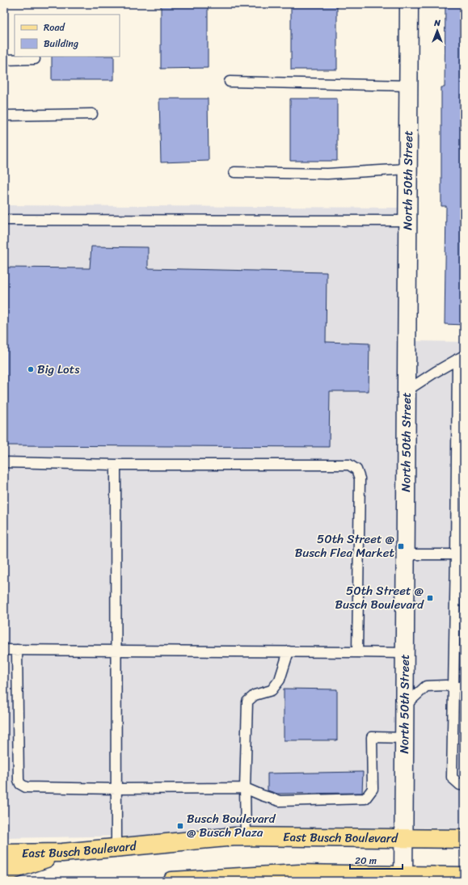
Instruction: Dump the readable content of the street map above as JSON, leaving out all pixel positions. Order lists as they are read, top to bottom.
{
  "streets": {
    "main road": ["East Busch Boulevard"],
    "street": ["North 50th Street"]
  },
  "crossings": [
    ["North 50th Street", "East Busch Boulevard"]
  ],
  "places": {
    "other": ["Big Lots"],
    "transit": ["50th Street @ Busch Flea Market", "50th Street @ Busch Boulevard", "Busch Boulevard @ Busch Plaza"]
  },
  "legend": ["Road", "Building"],
  "scale_bar": "20 m",
  "north": "top"
}
